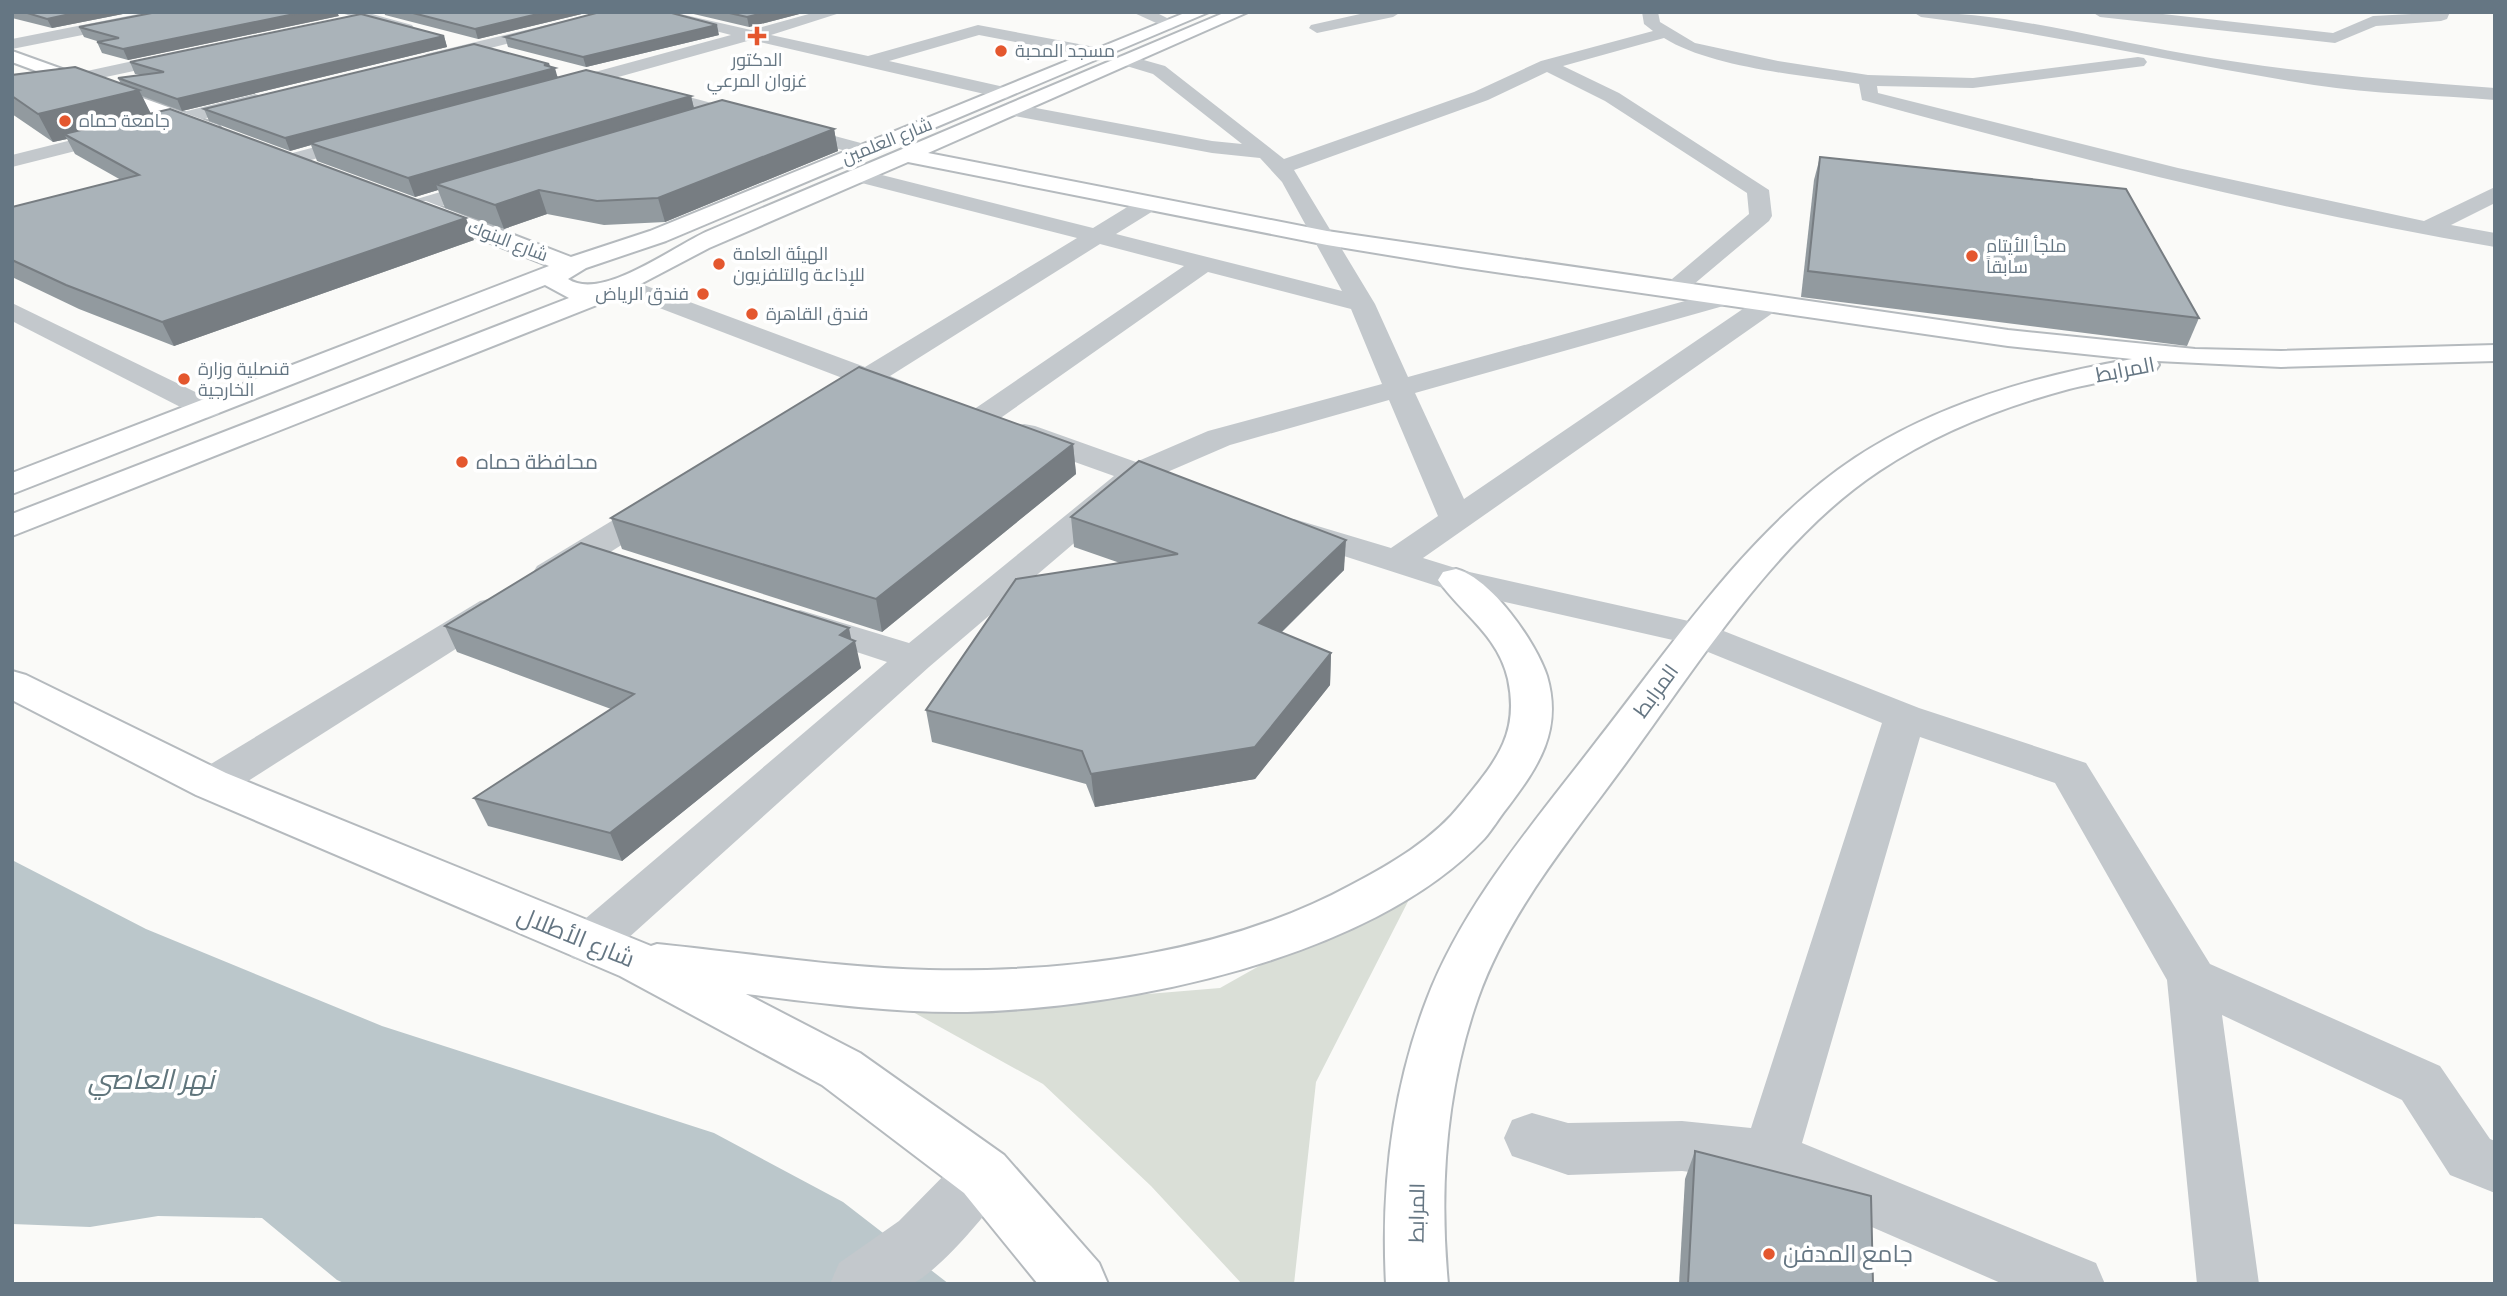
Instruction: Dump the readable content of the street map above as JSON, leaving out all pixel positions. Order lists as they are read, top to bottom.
{
  "streets": {
    "main road": [
      "شارع العلمين",
      "شارع البنوك",
      "المرابط",
      "شارع الأطلال"
    ]
  },
  "crossings": [
    ["شارع العلمين", "شارع البنوك"]
  ],
  "water": ["نهر العاصي"],
  "places": {
    "health": ["الدكتور غزوان المرعي"],
    "other": [
      "مسجد المحبة",
      "جامعة حماه",
      "ملجأ الأيتام سابقاً",
      "الهيئة العامة للإذاعة والتلفزيون",
      "فندق الرياض",
      "فندق القاهرة",
      "قنصلية وزارة الخارجية",
      "محافظة حماه",
      "جامع المدفن"
    ]
  }
}
